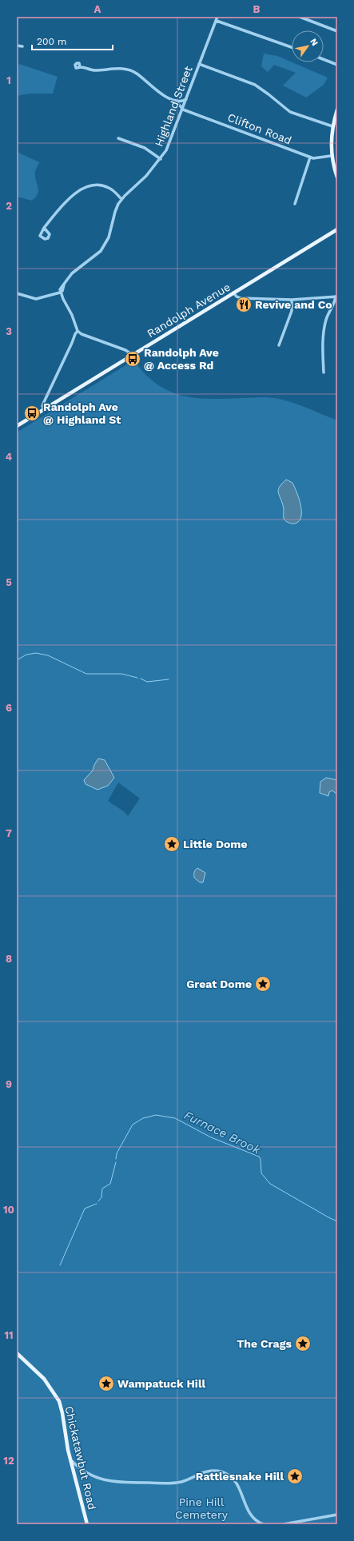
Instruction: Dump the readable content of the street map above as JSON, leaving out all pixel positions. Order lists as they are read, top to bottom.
{
  "streets": {
    "main road": ["Randolph Avenue", "Chickatawbut Road"],
    "street": ["Highland Street", "Clifton Road"]
  },
  "crossings": [
    ["Highland Street", "Clifton Road"]
  ],
  "water": ["Furnace Brook"],
  "parks": ["Pine Hill Cemetery"],
  "places": {
    "restaurant": ["Revive and Co"],
    "bus stop": ["Randolph Ave @ Access Rd", "Randolph Ave @ Highland St"],
    "place": [
      "Little Dome",
      "Great Dome",
      "The Crags",
      "Wampatuck Hill",
      "Rattlesnake Hill"
    ]
  },
  "scale_bar": "200 m",
  "north": "top right",
  "grid": {
    "columns": ["A", "B"],
    "rows": [
      "1",
      "2",
      "3",
      "4",
      "5",
      "6",
      "7",
      "8",
      "9",
      "10",
      "11",
      "12"
    ]
  }
}
